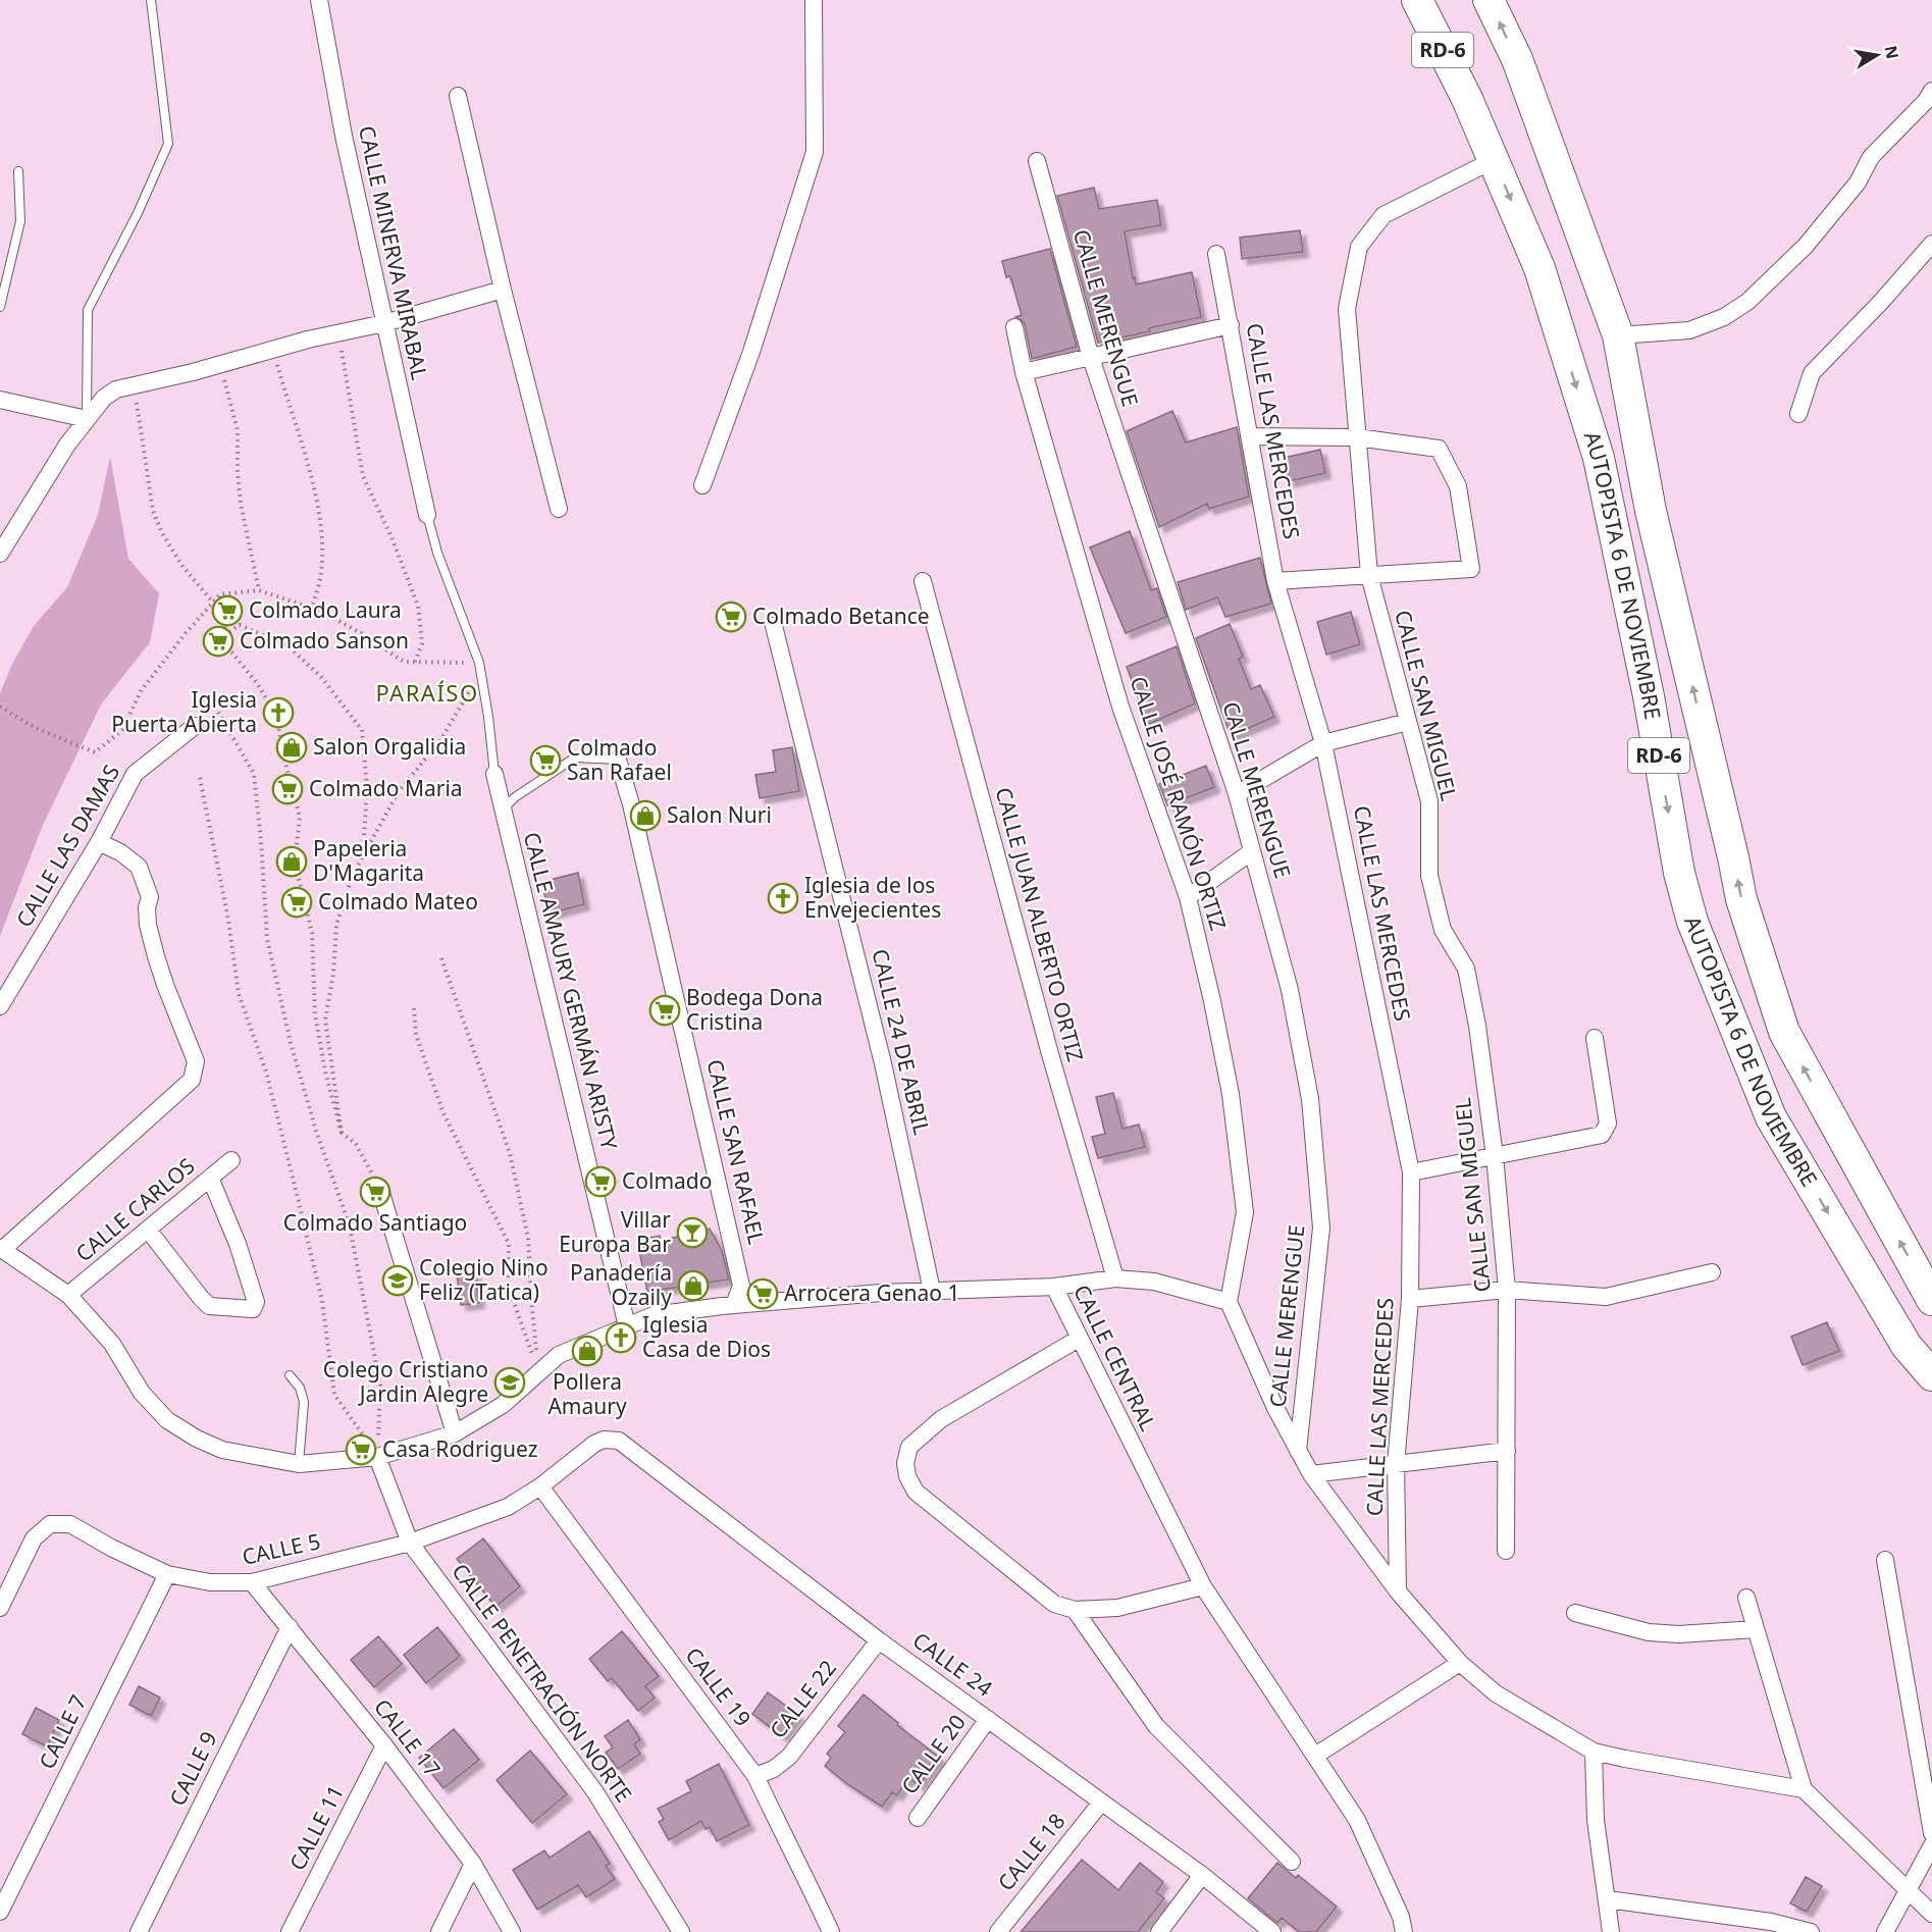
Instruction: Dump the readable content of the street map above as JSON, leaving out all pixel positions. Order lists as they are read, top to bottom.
{
  "streets": {
    "highway": ["RD-6", "AUTOPISTA 6 DE NOVIEMBRE"],
    "street": [
      "CALLE MINERVA MIRABAL",
      "CALLE MERENGUE",
      "CALLE LAS MERCEDES",
      "CALLE SAN MIGUEL",
      "CALLE JOSÉ RAMÓN ORTIZ",
      "CALLE LAS DAMAS",
      "CALLE JUAN ALBERTO ORTIZ",
      "CALLE AMAURY GERMÁN ARISTY",
      "CALLE 24 DE ABRIL",
      "CALLE SAN RAFAEL",
      "CALLE CARLOS",
      "CALLE CENTRAL",
      "CALLE 5",
      "CALLE 24",
      "CALLE PENETRACIÓN NORTE",
      "CALLE 19",
      "CALLE 22",
      "CALLE 7",
      "CALLE 17",
      "CALLE 20",
      "CALLE 9",
      "CALLE 11",
      "CALLE 18"
    ]
  },
  "crossings": [
    ["AUTOPISTA 6 DE NOVIEMBRE", "CALLE SAN MIGUEL"],
    ["CALLE AMAURY GERMÁN ARISTY", "CALLE CENTRAL"],
    ["CALLE 24 DE ABRIL", "CALLE CENTRAL"],
    ["CALLE SAN RAFAEL", "CALLE CENTRAL"],
    ["CALLE CARLOS", "CALLE CENTRAL"],
    ["CALLE CENTRAL", "CALLE PENETRACIÓN NORTE"],
    ["CALLE 5", "CALLE 24"],
    ["CALLE 5", "CALLE PENETRACIÓN NORTE"],
    ["CALLE 5", "CALLE 19"],
    ["CALLE 5", "CALLE 7"],
    ["CALLE 5", "CALLE 17"],
    ["CALLE 24", "CALLE 22"],
    ["CALLE 24", "CALLE 20"],
    ["CALLE 24", "CALLE 18"],
    ["CALLE 19", "CALLE 22"],
    ["CALLE 17", "CALLE 9"],
    ["CALLE 17", "CALLE 11"]
  ],
  "districts": ["PARAÍSO"],
  "places": {
    "supermarket": [
      "Colmado Laura",
      "Colmado Betance",
      "Colmado Sanson",
      "Colmado San Rafael",
      "Colmado Maria",
      "Colmado Mateo",
      "Bodega Dona Cristina",
      "Colmado",
      "Colmado Santiago",
      "Arrocera Genao 1",
      "Casa Rodriguez"
    ],
    "church": ["Iglesia Puerta Abierta", "Iglesia de los Envejecientes", "Iglesia Casa de Dios"],
    "shop": [
      "Salon Orgalidia",
      "Salon Nuri",
      "Papeleria D'Magarita",
      "Panadería Ozaily",
      "Pollera Amaury"
    ],
    "bar": ["Villar Europa Bar"],
    "school or university": ["Colegio Nino Feliz (Tatica)", "Colego Cristiano Jardin Alegre"]
  },
  "north": "right"
}
